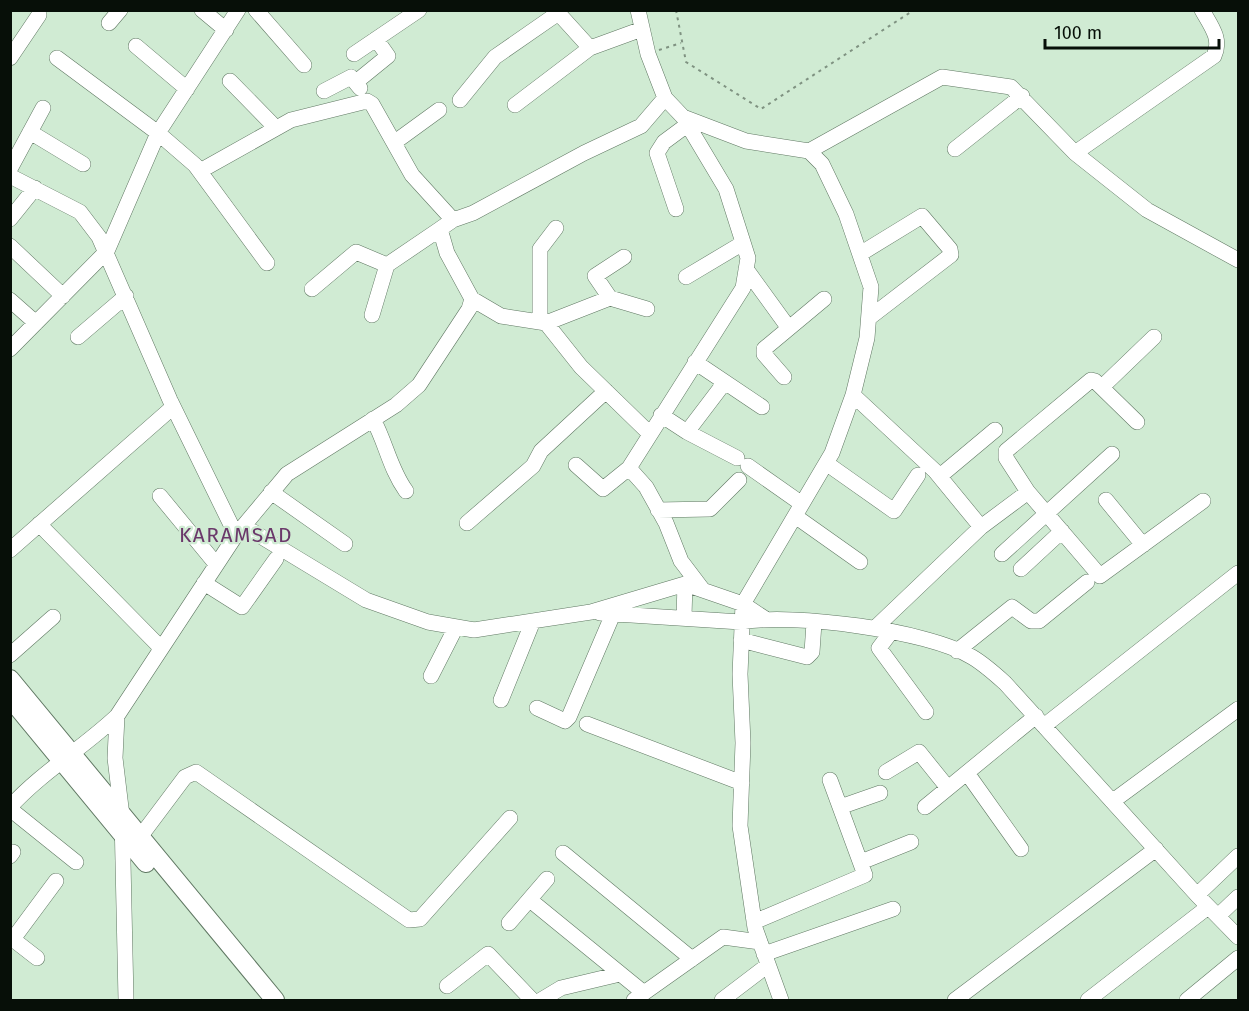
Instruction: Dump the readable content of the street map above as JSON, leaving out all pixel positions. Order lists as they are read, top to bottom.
{
  "districts": ["KARAMSAD"],
  "scale_bar": "100 m"
}
